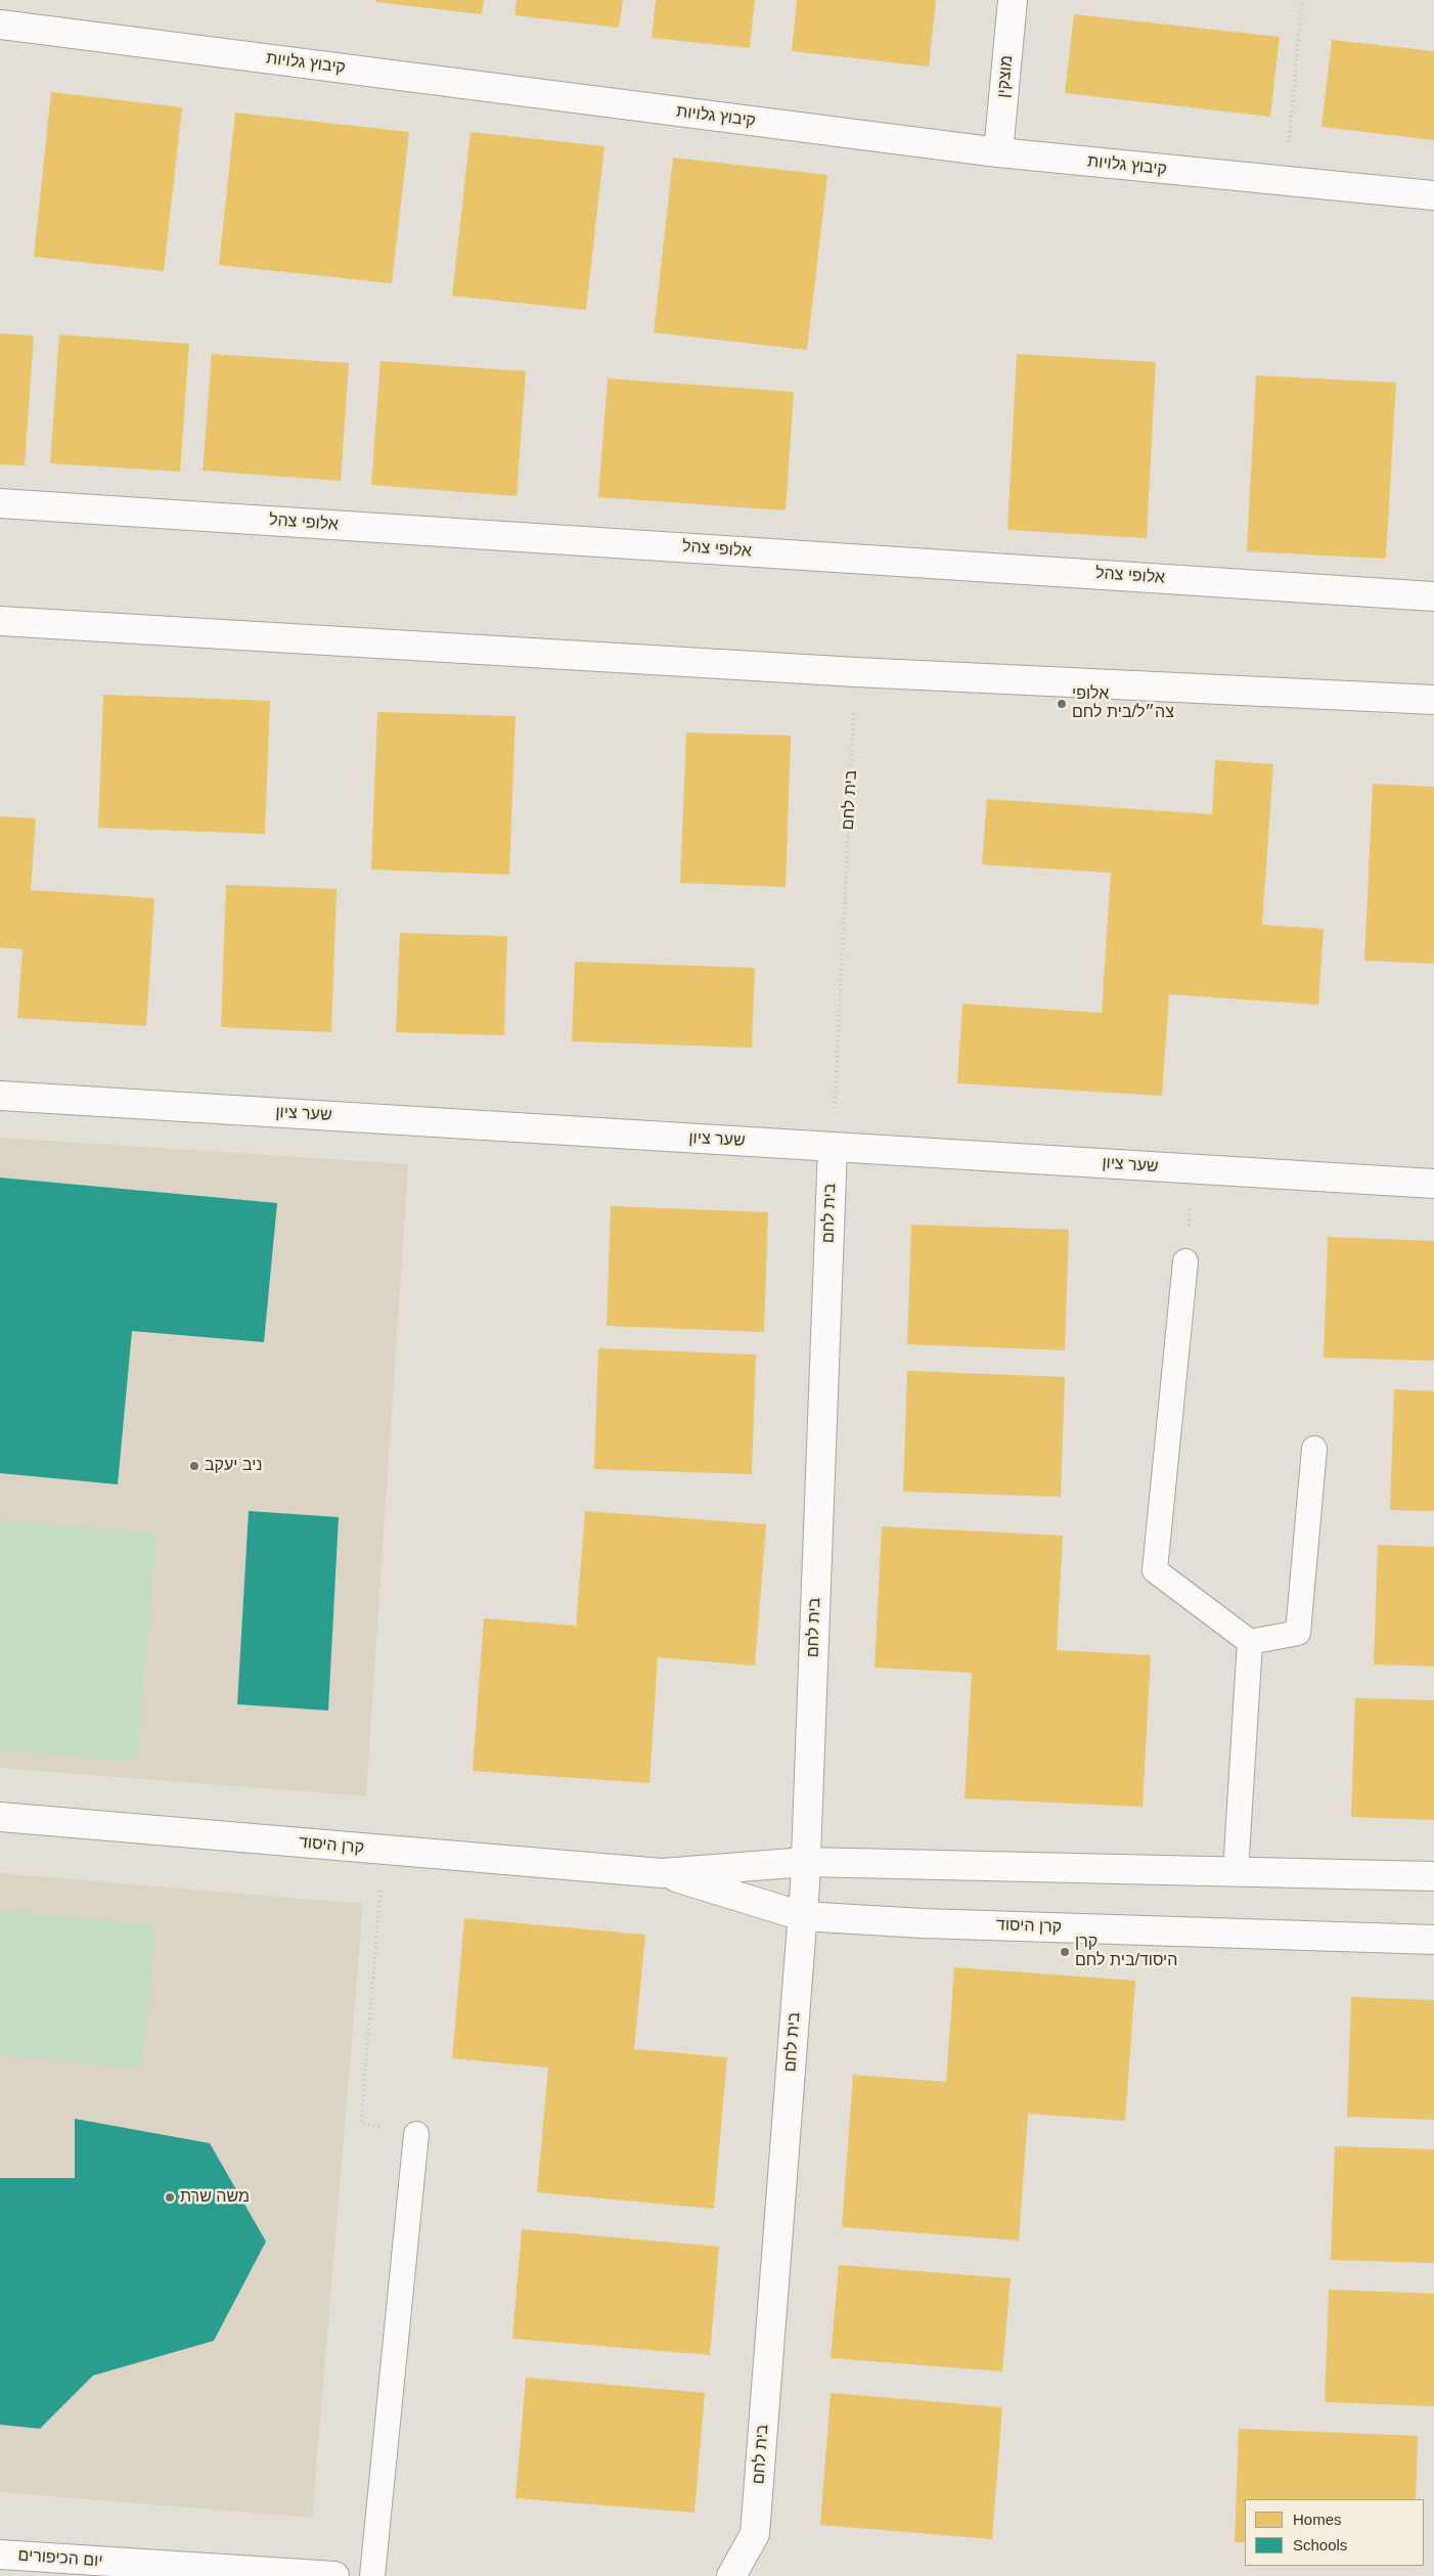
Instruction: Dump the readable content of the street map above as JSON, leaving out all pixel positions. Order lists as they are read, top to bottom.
{
  "streets": {
    "street": [
      "קיבוץ גלויות",
      "מוצקין",
      "אלופי צהל",
      "בית לחם",
      "שער ציון",
      "קרן היסוד",
      "יום הכיפורים"
    ]
  },
  "crossings": [
    ["קיבוץ גלויות", "מוצקין"],
    ["בית לחם", "שער ציון"],
    ["בית לחם", "קרן היסוד"]
  ],
  "places": [
    "אלופי צה״ל/בית לחם",
    "ניב יעקב",
    "קרן היסוד/בית לחם",
    "משה שרת"
  ],
  "legend": ["Homes", "Schools"]
}
